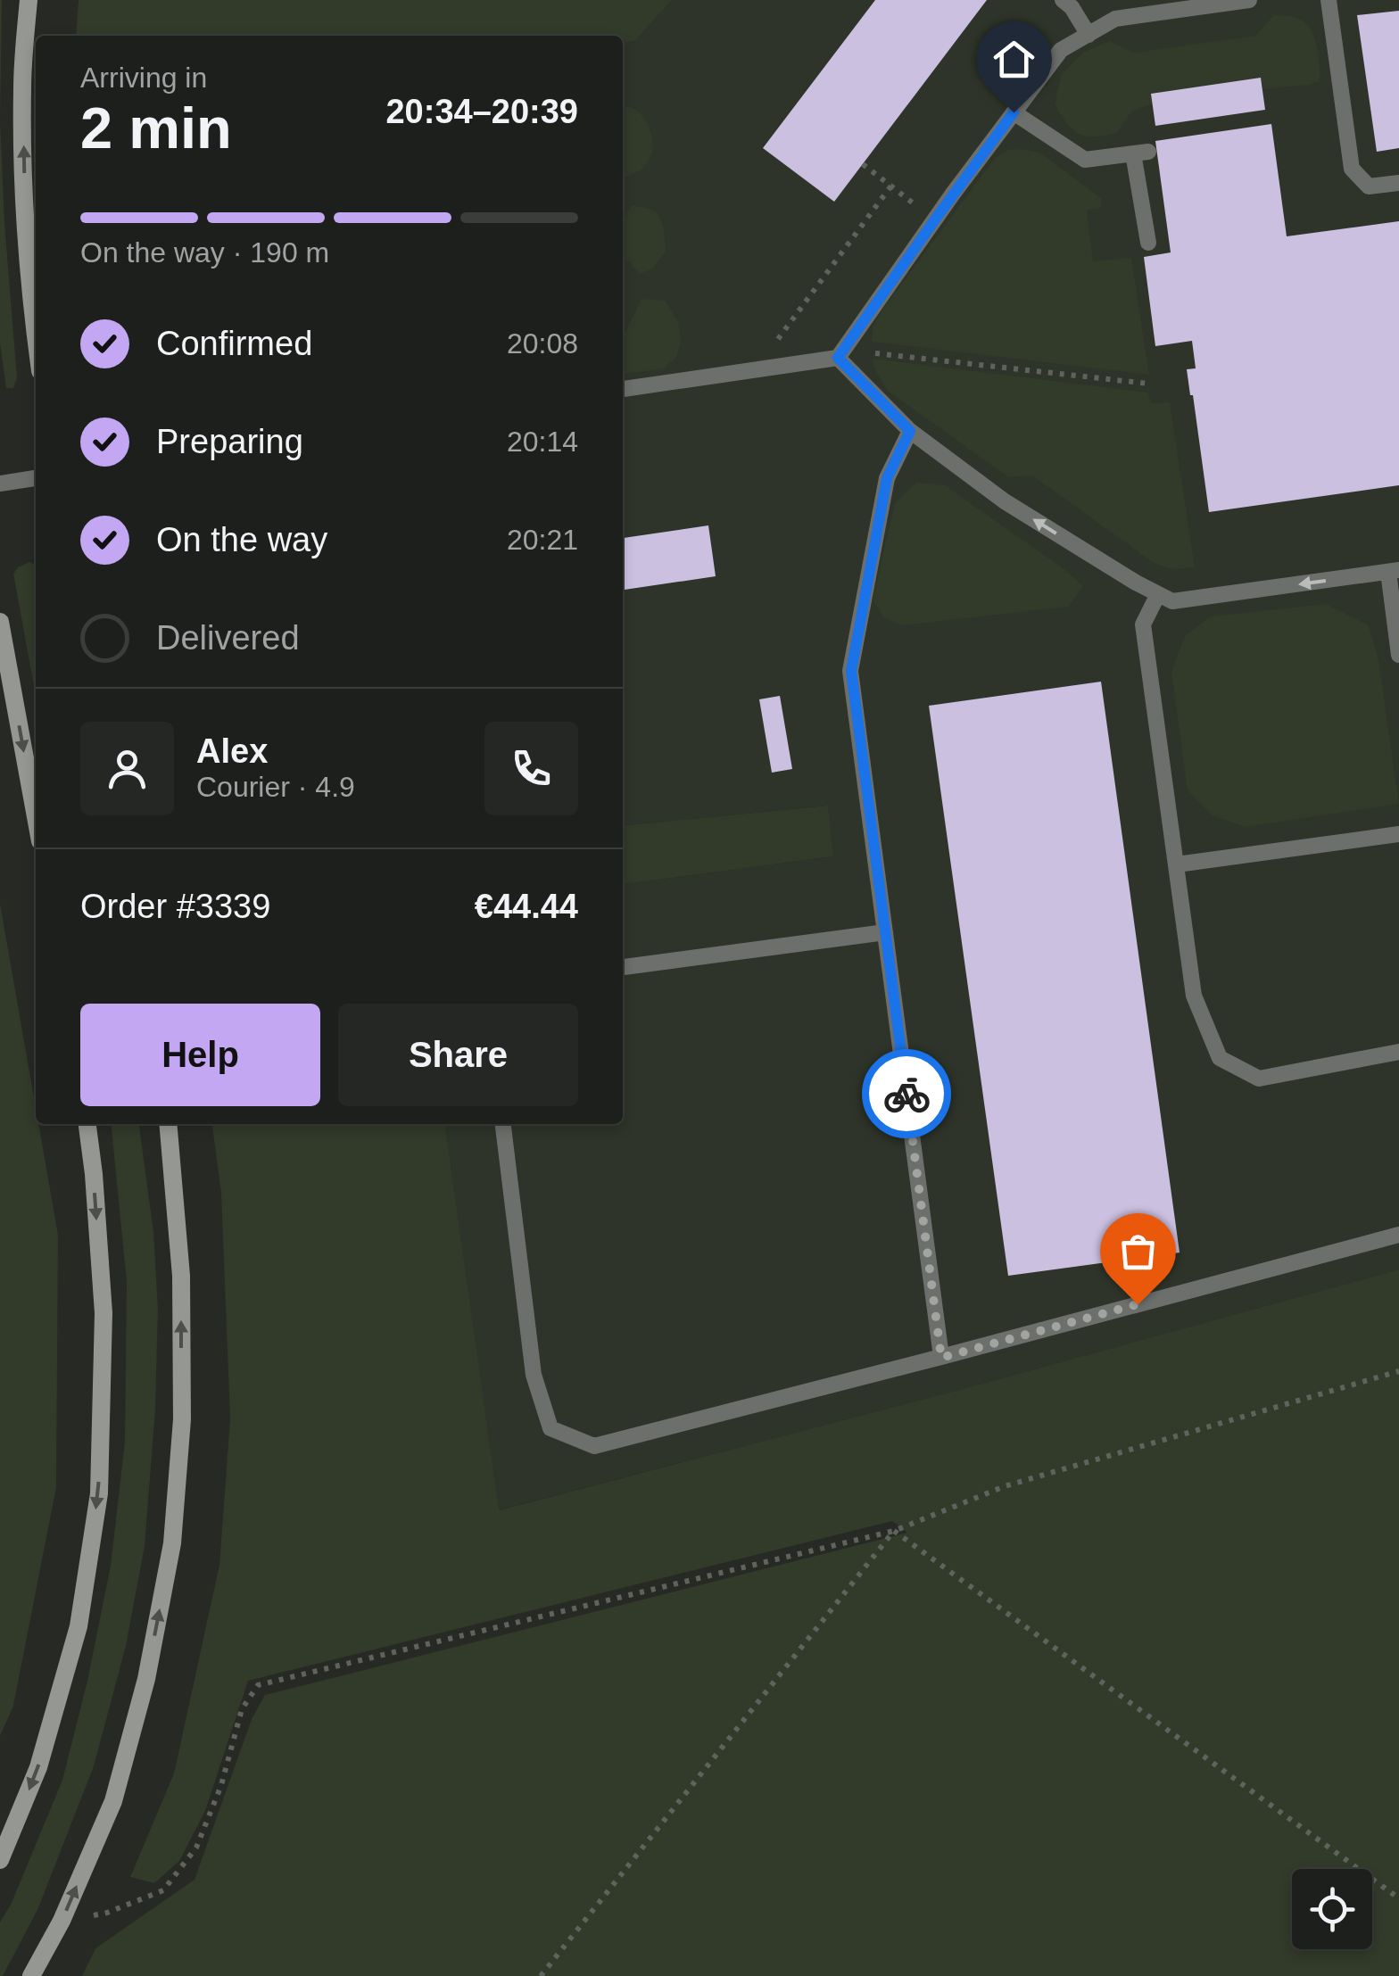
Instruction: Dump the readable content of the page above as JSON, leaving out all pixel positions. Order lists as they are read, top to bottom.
{
  "page": {
    "heading": ["2 min", "Arriving in", "20:34–20:39"],
    "panel": [
      "Alex",
      "Courier · 4.9",
      "Order #3339",
      "€44.44"
    ],
    "bar": "On the way · 190 m",
    "list": [
      ["Confirmed", "20:08"],
      ["Preparing", "20:14"],
      ["On the way", "20:21"],
      "Delivered"
    ],
    "buttons": ["Help", "Share"]
  }
}
